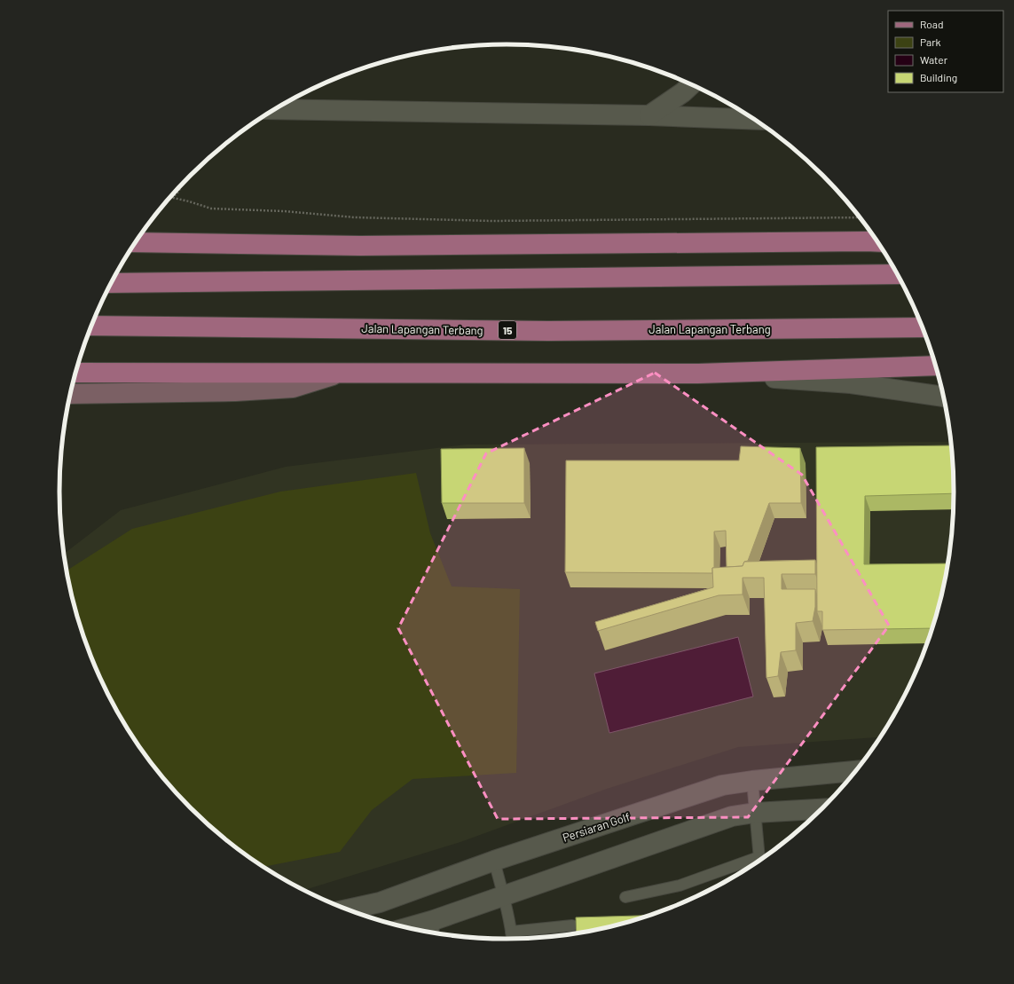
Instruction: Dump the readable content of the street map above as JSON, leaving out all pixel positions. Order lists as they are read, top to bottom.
{
  "streets": {
    "main road": ["Jalan Lapangan Terbang", "15"],
    "street": ["Persiaran Golf"]
  },
  "legend": [
    "Road",
    "Park",
    "Water",
    "Building"
  ]
}
